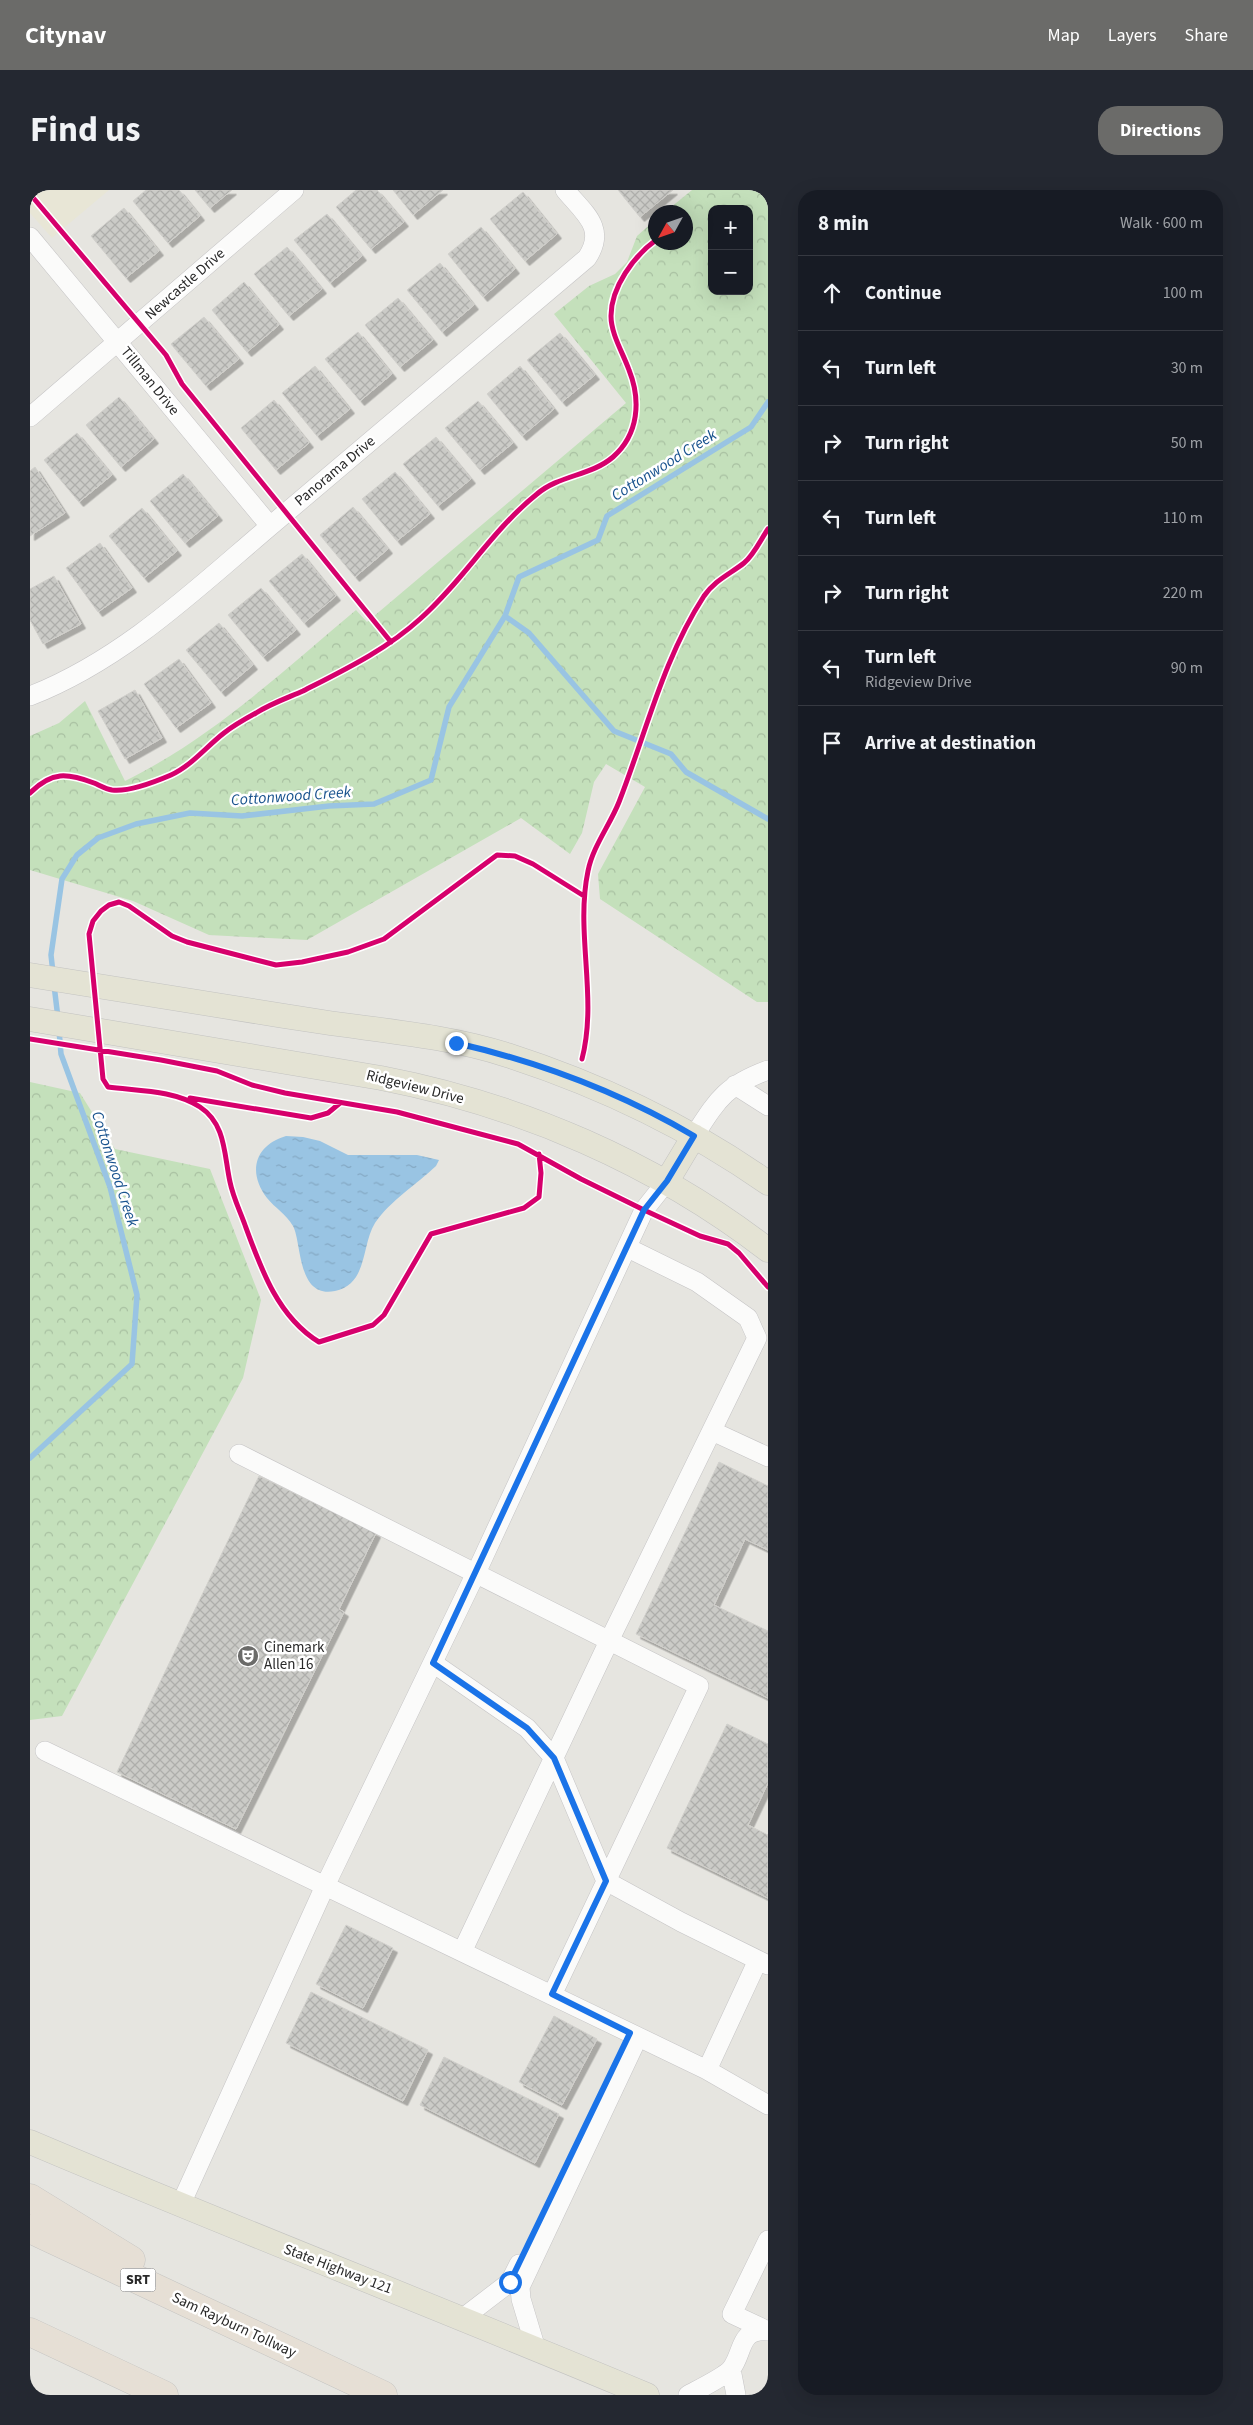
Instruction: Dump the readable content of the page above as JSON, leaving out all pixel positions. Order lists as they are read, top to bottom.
{
  "streets": {
    "highway": ["SRT", "Sam Rayburn Tollway"],
    "main road": ["Ridgeview Drive", "State Highway 121"],
    "street": ["Newcastle Drive", "Tillman Drive", "Panorama Drive"]
  },
  "crossings": [
    ["Newcastle Drive", "Tillman Drive"],
    ["Tillman Drive", "Panorama Drive"]
  ],
  "water": ["Cottonwood Creek"],
  "places": {
    "theatre": ["Cinemark Allen 16"]
  },
  "north": "bottom left",
  "page": {
    "header": "Citynav",
    "nav": ["Map", "Layers", "Share"],
    "title": "Find us",
    "buttons": "Directions",
    "heading": ["8 min", "Walk · 600 m"],
    "map_buttons": ["+", "−"],
    "list": [
      ["Continue", "100 m"],
      ["Turn left", "30 m"],
      ["Turn right", "50 m"],
      ["Turn left", "110 m"],
      ["Turn right", "220 m"],
      ["Turn left", "Ridgeview Drive", "90 m"],
      "Arrive at destination"
    ]
  }
}
